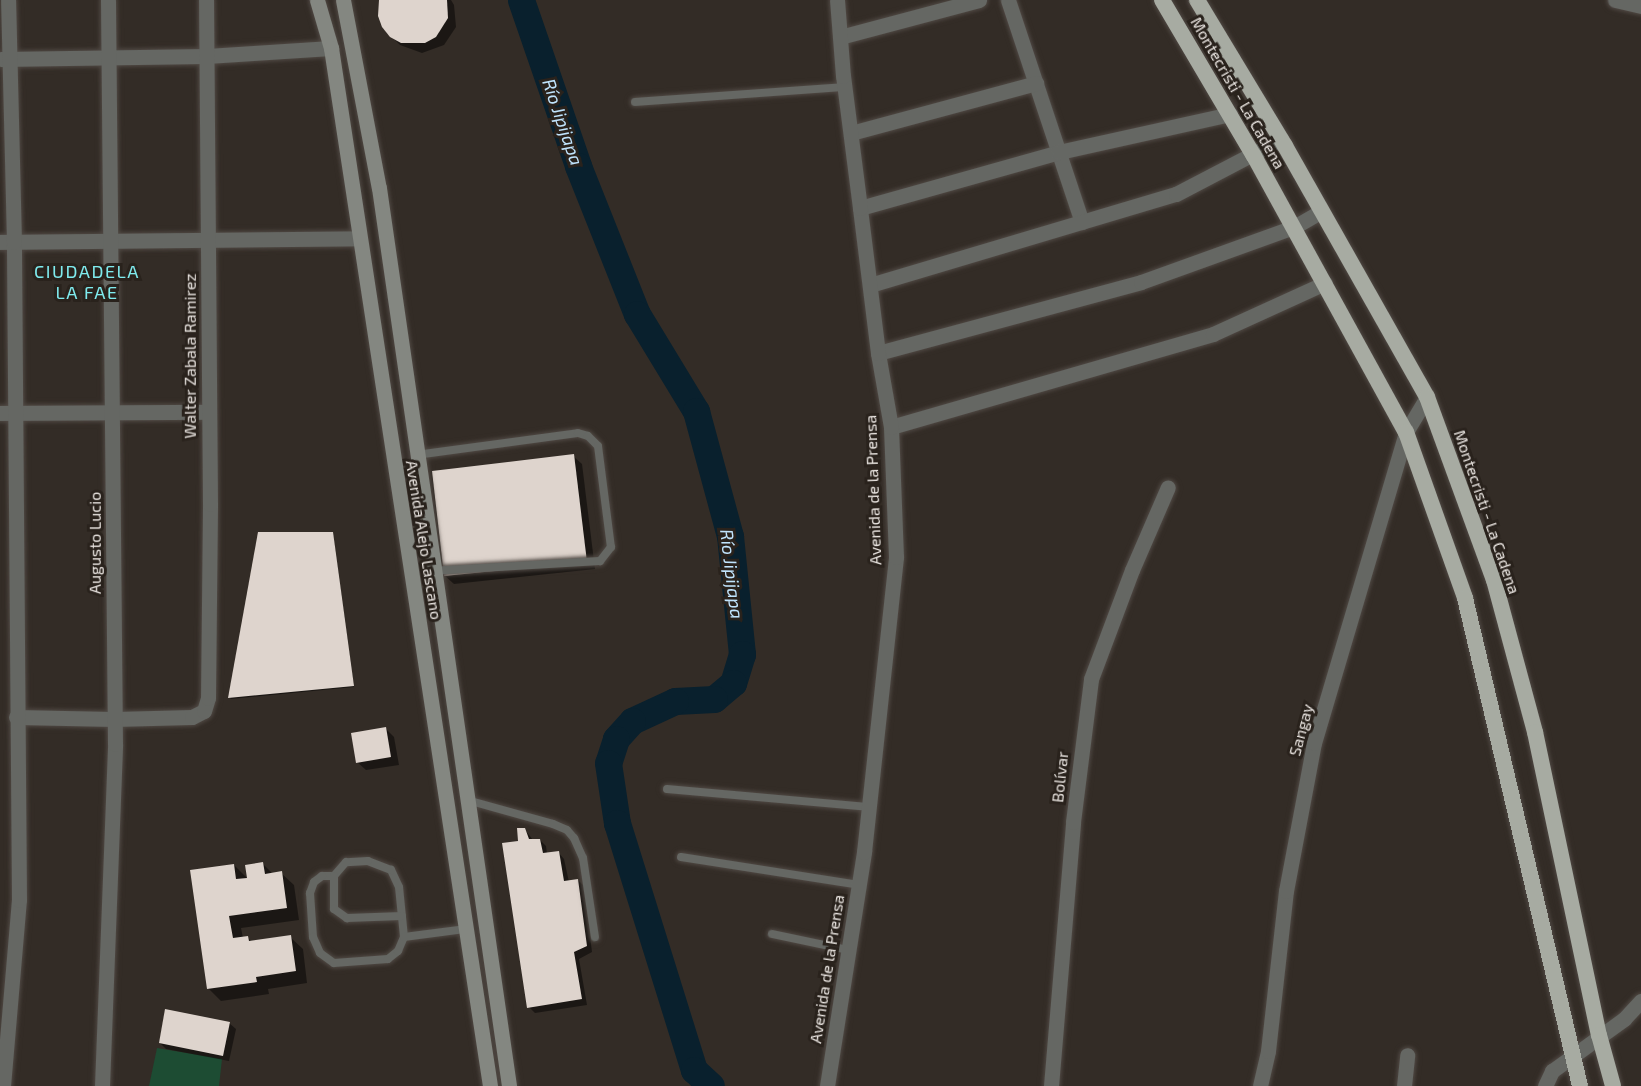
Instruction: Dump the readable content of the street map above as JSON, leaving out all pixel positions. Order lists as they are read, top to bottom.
{
  "streets": {
    "highway": ["Montecristi - La Cadena"],
    "main road": ["Avenida Alejo Lascano"],
    "street": [
      "Walter Zabala Ramirez",
      "Avenida de la Prensa",
      "Augusto Lucio",
      "Sangay",
      "Bolívar"
    ]
  },
  "crossings": [
    ["Montecristi - La Cadena", "Sangay"],
    ["Walter Zabala Ramirez", "Augusto Lucio"]
  ],
  "districts": ["CIUDADELA LA FAE"],
  "water": ["Río Jipijapa"]
}
